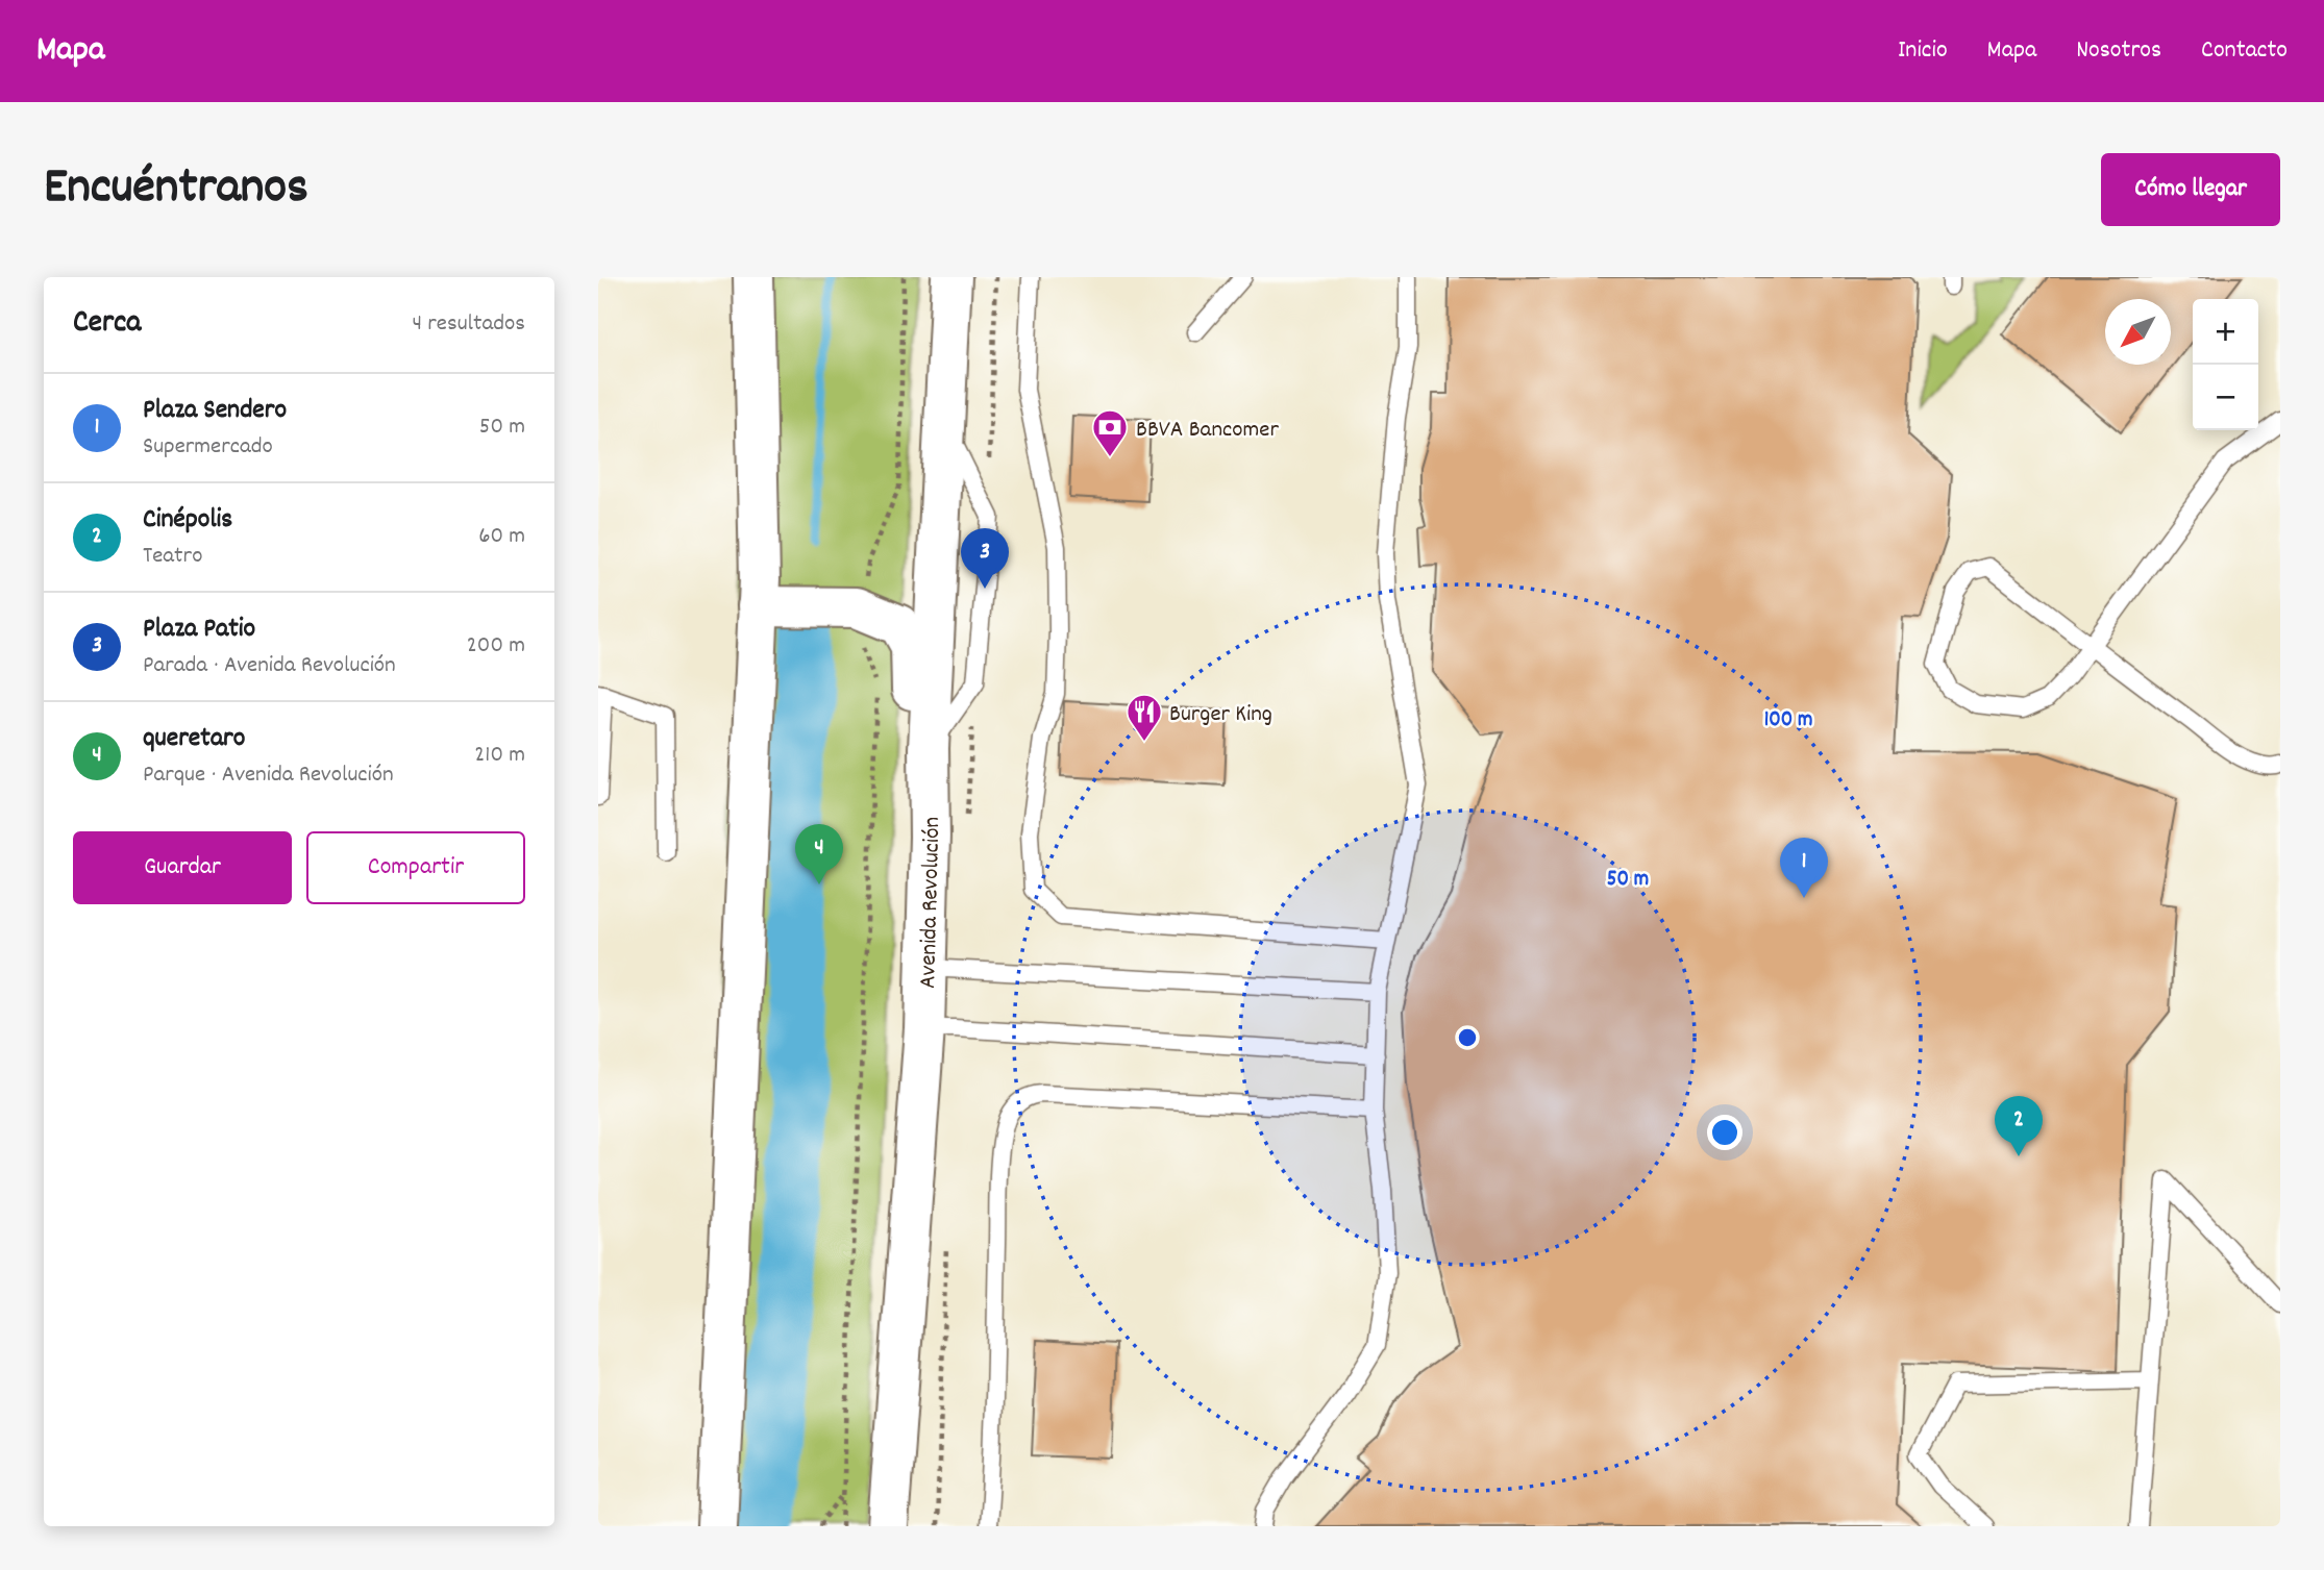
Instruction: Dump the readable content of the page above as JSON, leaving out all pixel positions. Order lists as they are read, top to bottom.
{
  "streets": {
    "main road": ["Avenida Revolución"]
  },
  "places": {
    "bank": ["BBVA Bancomer"],
    "restaurant": ["Burger King"]
  },
  "north": "bottom left",
  "page": {
    "header": "Mapa",
    "nav": [
      "Inicio",
      "Mapa",
      "Nosotros",
      "Contacto"
    ],
    "title": "Encuéntranos",
    "buttons": [
      "Cómo llegar",
      ["Guardar", "Compartir"]
    ],
    "heading": ["Cerca", "4 resultados"],
    "map_buttons": ["+", "−"],
    "list": [
      {
        "mark": "1",
        "name": "Plaza Sendero",
        "note": "Supermercado",
        "value": "50 m"
      },
      {
        "mark": "2",
        "name": "Cinépolis",
        "note": "Teatro",
        "value": "60 m"
      },
      {
        "mark": "3",
        "name": "Plaza Patio",
        "note": "Parada · Avenida Revolución",
        "value": "200 m"
      },
      {
        "mark": "4",
        "name": "queretaro",
        "note": "Parque · Avenida Revolución",
        "value": "210 m"
      }
    ],
    "pins": [
      "3",
      "4",
      "1",
      "2"
    ]
  },
  "rings": ["100 m", "50 m"]
}
